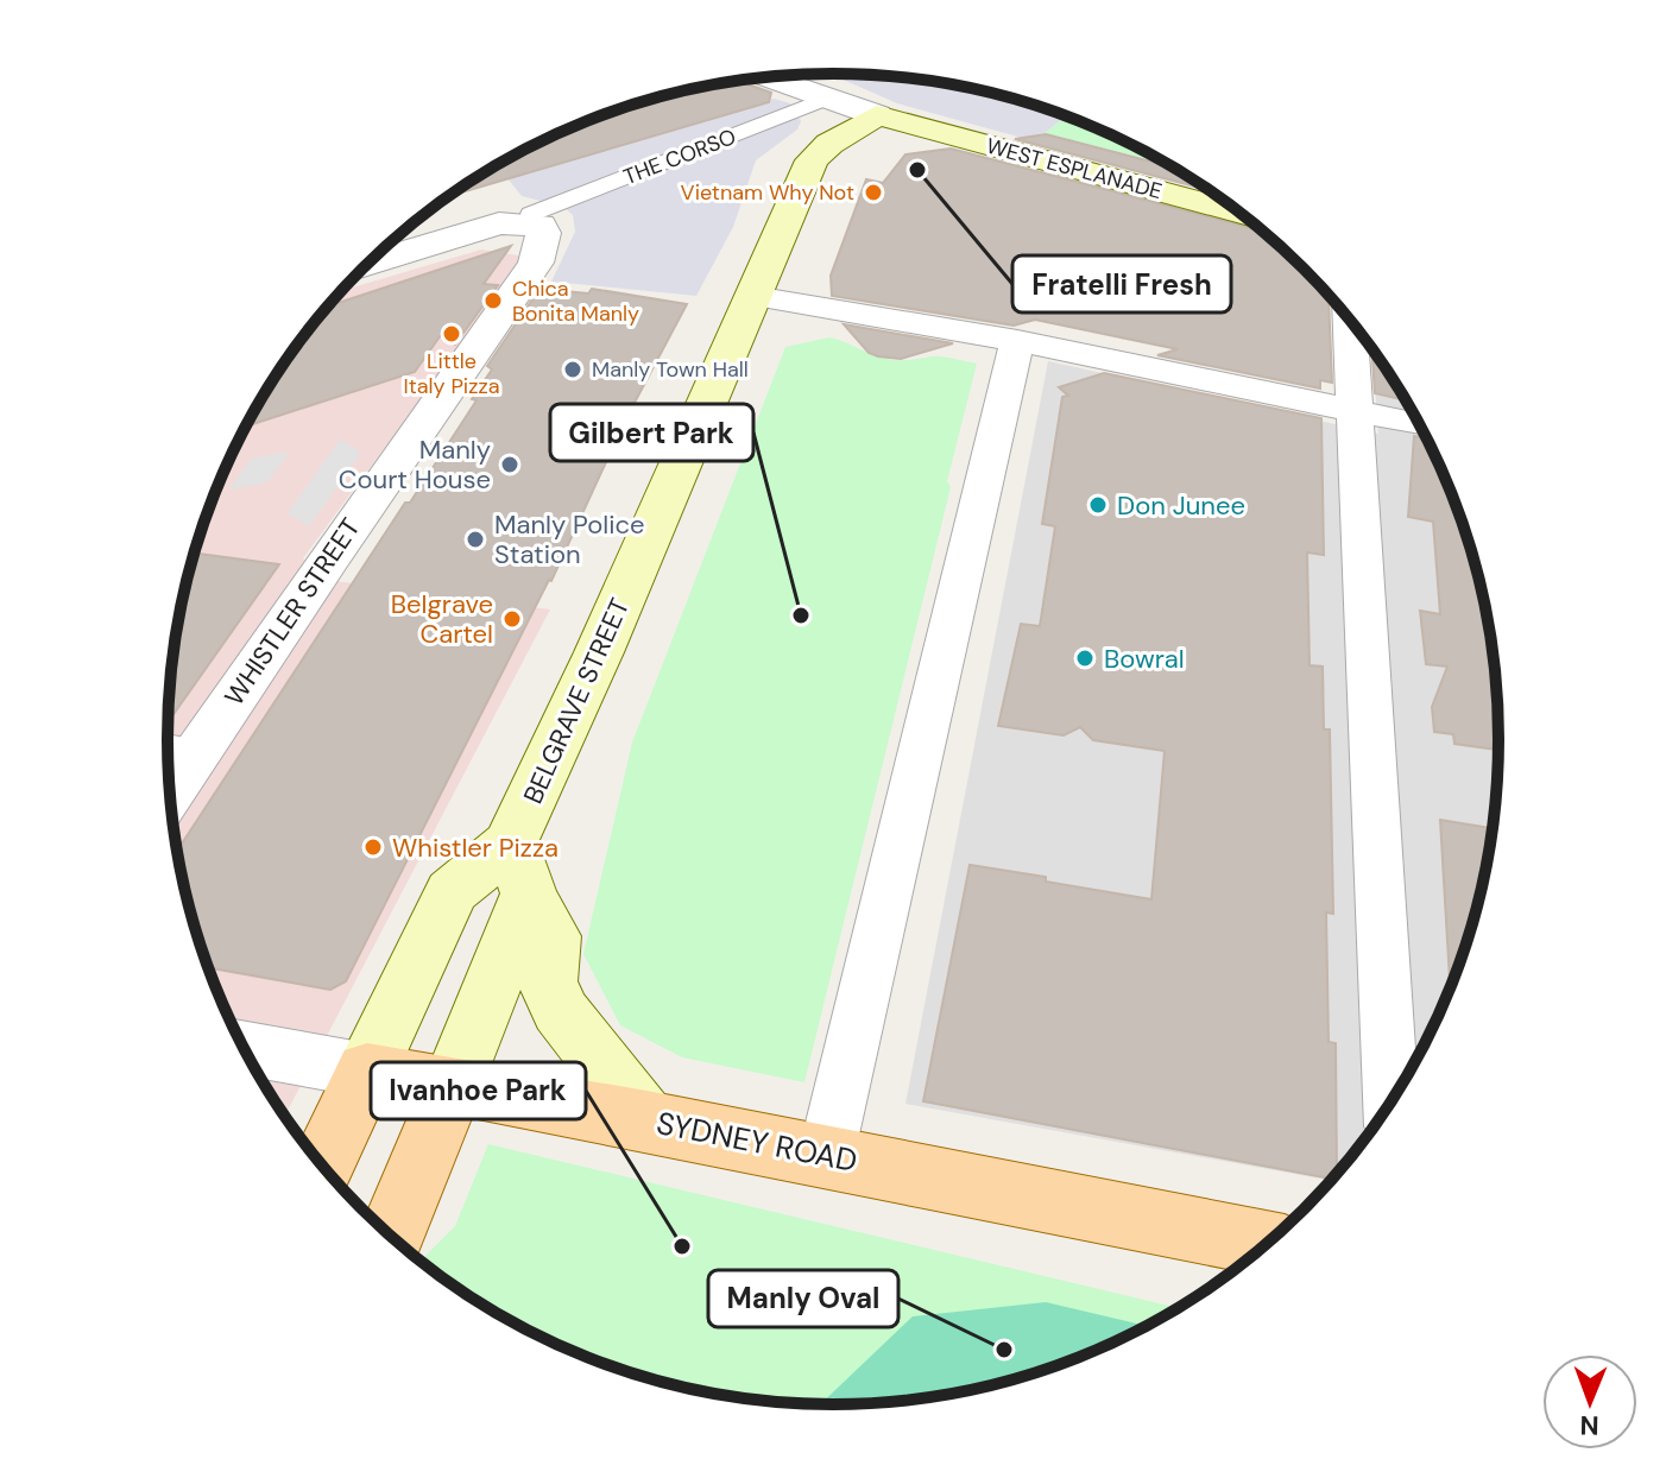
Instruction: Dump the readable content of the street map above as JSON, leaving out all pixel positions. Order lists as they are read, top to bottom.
{
  "streets": {
    "main road": ["WEST ESPLANADE", "BELGRAVE STREET", "SYDNEY ROAD"],
    "street": ["THE CORSO", "WHISTLER STREET"]
  },
  "crossings": [
    ["THE CORSO", "WHISTLER STREET"],
    ["WEST ESPLANADE", "BELGRAVE STREET"],
    ["BELGRAVE STREET", "SYDNEY ROAD"]
  ],
  "places": [
    "Fratelli Fresh",
    "Vietnam Why Not",
    "Chica Bonita Manly",
    "Little Italy Pizza",
    "Manly Town Hall",
    "Manly Court House",
    "Don Junee",
    "Manly Police Station",
    "Gilbert Park",
    "Belgrave Cartel",
    "Bowral",
    "Whistler Pizza",
    "Ivanhoe Park",
    "Manly Oval"
  ],
  "north": "bottom"
}
